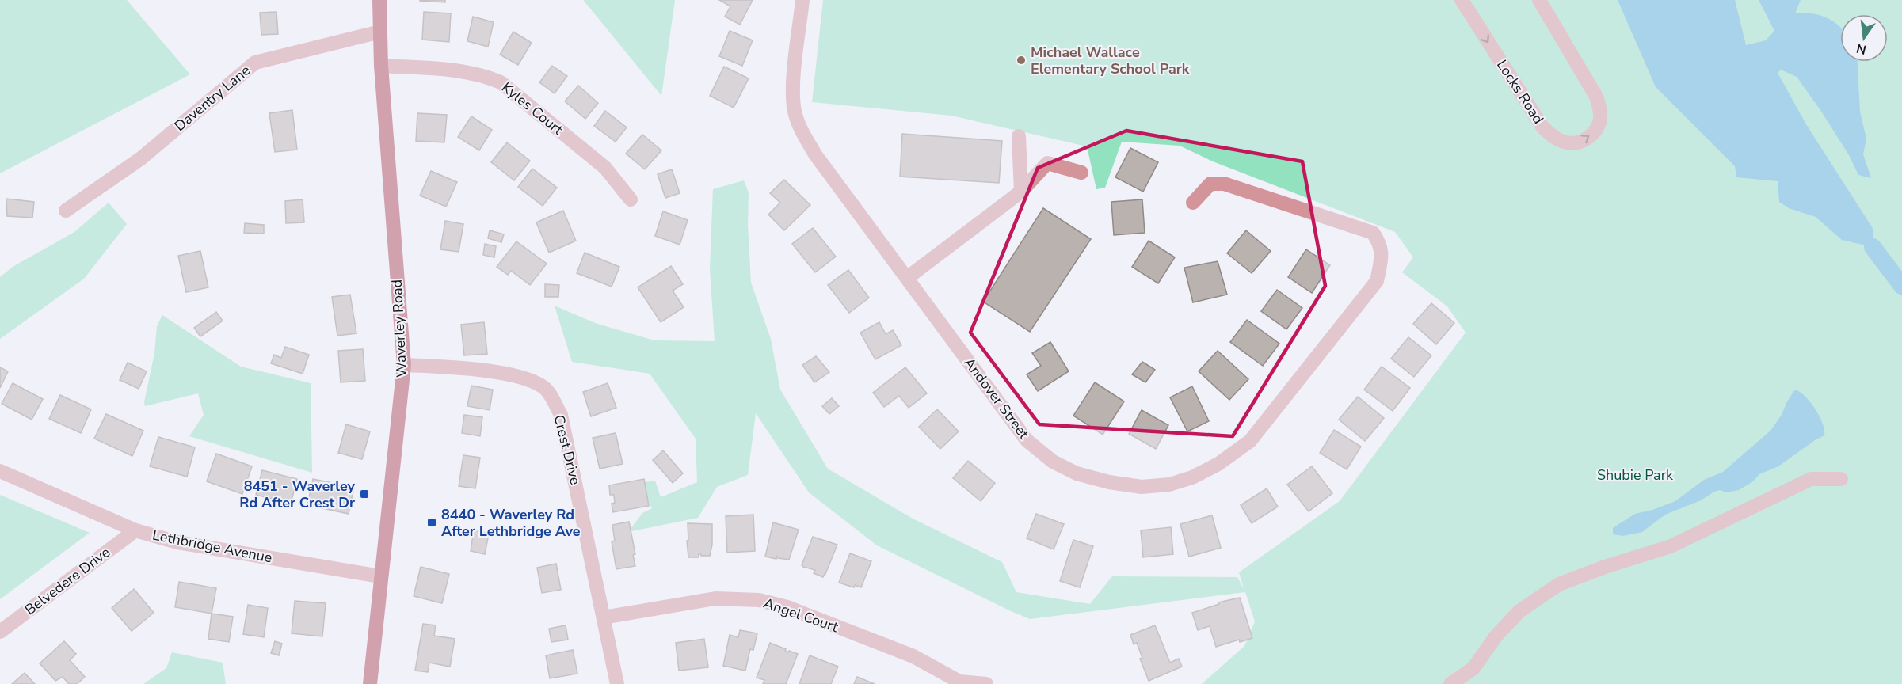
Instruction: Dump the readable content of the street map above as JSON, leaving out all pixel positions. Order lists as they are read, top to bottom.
{
  "streets": {
    "main road": ["Waverley Road"],
    "street": [
      "Locks Road",
      "Daventry Lane",
      "Kyles Court",
      "Andover Street",
      "Crest Drive",
      "Lethbridge Avenue",
      "Belvedere Drive",
      "Angel Court"
    ]
  },
  "crossings": [
    ["Daventry Lane", "Waverley Road"],
    ["Kyles Court", "Waverley Road"],
    ["Waverley Road", "Crest Drive"],
    ["Waverley Road", "Lethbridge Avenue"],
    ["Crest Drive", "Angel Court"],
    ["Lethbridge Avenue", "Belvedere Drive"]
  ],
  "parks": ["Shubie Park"],
  "places": {
    "other": ["Michael Wallace Elementary School Park"],
    "transit": ["8451 - Waverley Rd After Crest Dr", "8440 - Waverley Rd After Lethbridge Ave"]
  },
  "north": "bottom"
}
